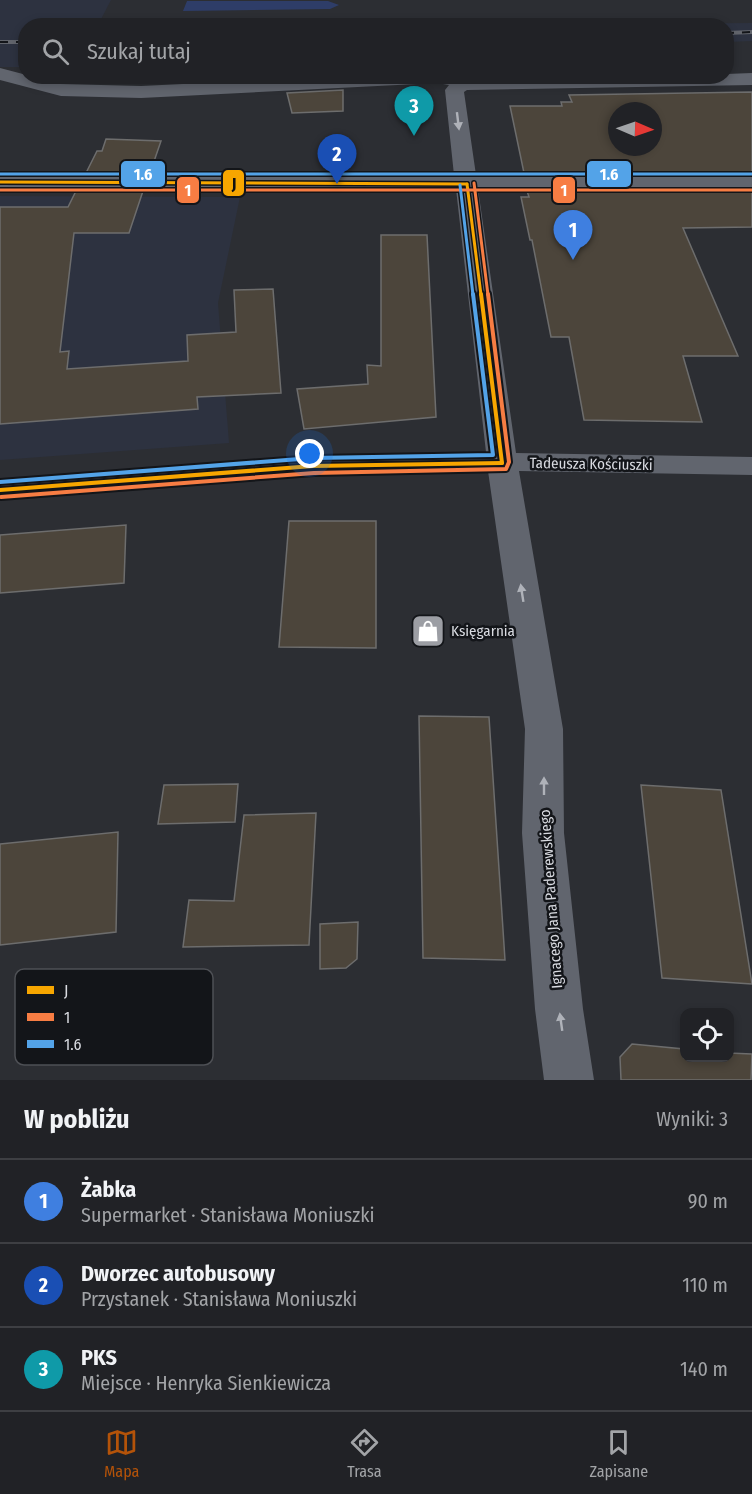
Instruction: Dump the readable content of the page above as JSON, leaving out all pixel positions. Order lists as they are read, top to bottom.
{
  "streets": {
    "street": ["Tadeusza Kościuszki", "Ignacego Jana Paderewskiego"]
  },
  "crossings": [
    ["Tadeusza Kościuszki", "Ignacego Jana Paderewskiego"]
  ],
  "places": {
    "shop": ["Księgarnia"]
  },
  "lines": ["transit line 1.6", "transit line J", "transit line 1"],
  "legend": ["J", "1", "1.6"],
  "north": "right",
  "page": {
    "search": "Szukaj tutaj",
    "pins": ["3", "2", "1"],
    "heading": ["W pobliżu", "Wyniki: 3"],
    "list": [
      {
        "mark": "1",
        "name": "Żabka",
        "note": "Supermarket · Stanisława Moniuszki",
        "value": "90 m"
      },
      {
        "mark": "2",
        "name": "Dworzec autobusowy",
        "note": "Przystanek · Stanisława Moniuszki",
        "value": "110 m"
      },
      {
        "mark": "3",
        "name": "PKS",
        "note": "Miejsce · Henryka Sienkiewicza",
        "value": "140 m"
      }
    ],
    "nav": ["Mapa", "Trasa", "Zapisane"]
  }
}
